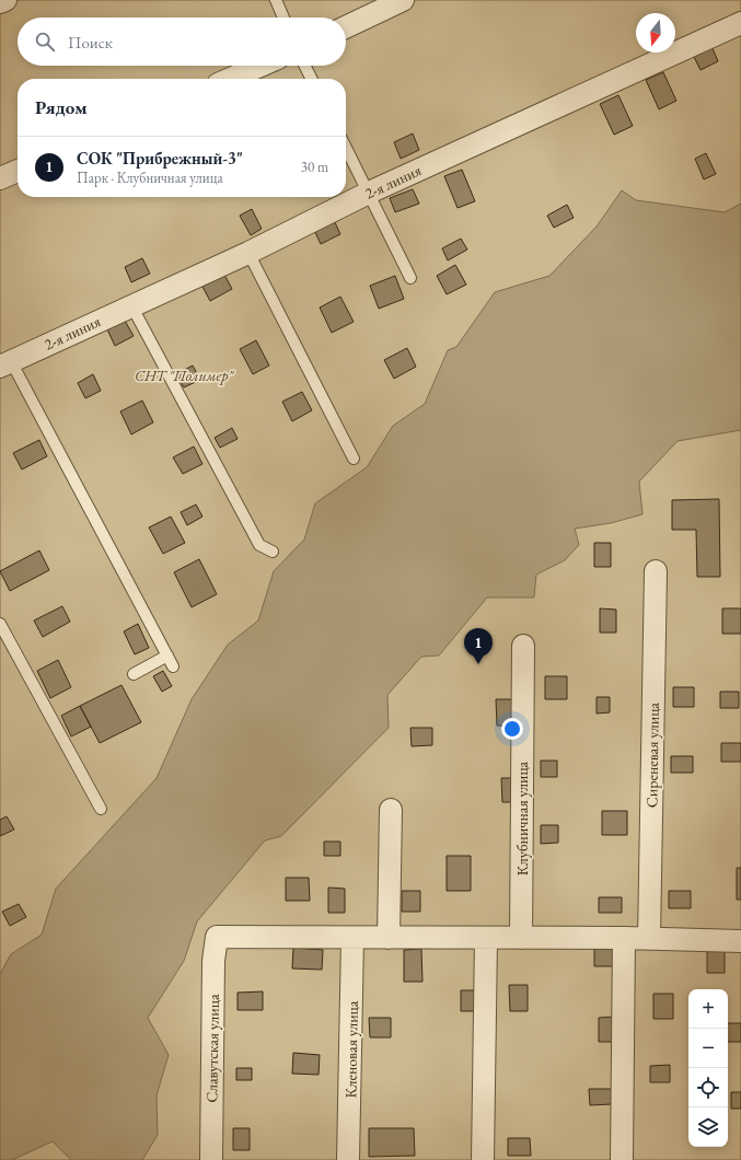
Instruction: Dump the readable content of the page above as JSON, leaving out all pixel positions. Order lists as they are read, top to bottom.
{
  "streets": {
    "street": [
      "2-я линия",
      "Сиреневая улица",
      "Клубничная улица",
      "Славутская улица",
      "Кленовая улица"
    ]
  },
  "crossings": [
    ["Славутская улица", "Кленовая улица"]
  ],
  "parks": ["СНТ \"Полимер\""],
  "north": "bottom",
  "page": {
    "search": "Поиск",
    "heading": "Рядом",
    "list": [
      {
        "mark": "1",
        "name": "СОК \"Прибрежный-3\"",
        "note": "Парк · Клубничная улица",
        "value": "30 m"
      }
    ],
    "pins": "1",
    "map_buttons": ["+", "−"]
  }
}
